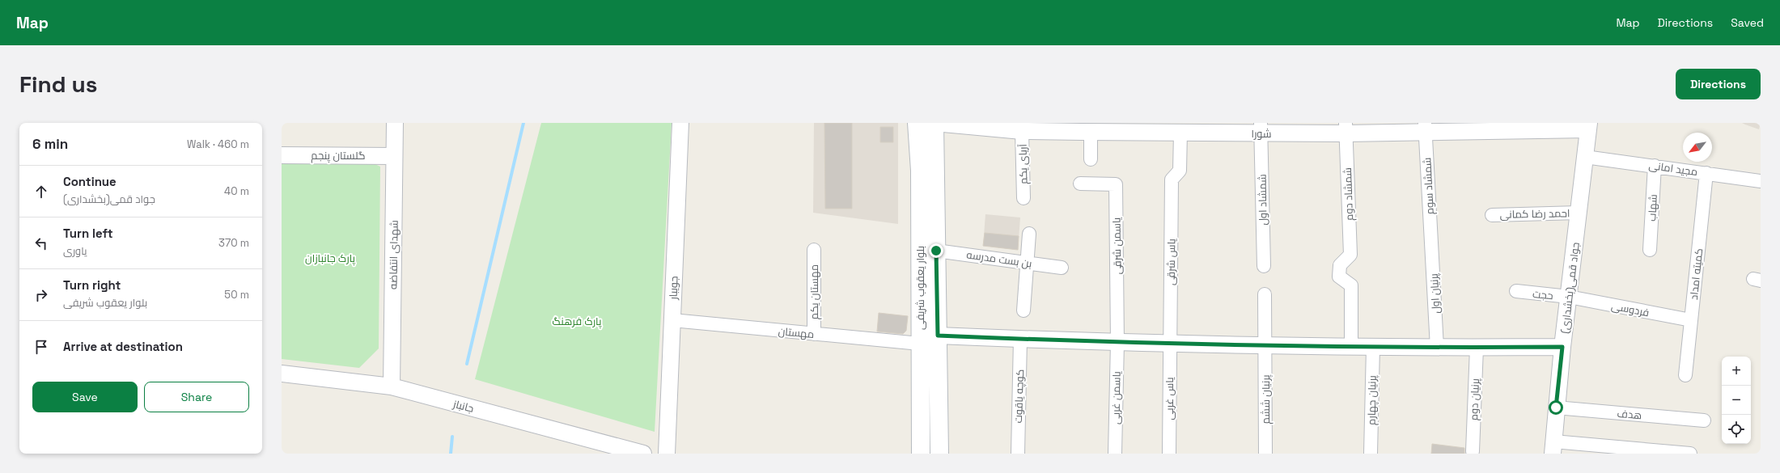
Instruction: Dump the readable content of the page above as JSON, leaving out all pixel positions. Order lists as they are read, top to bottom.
{
  "streets": {
    "main road": ["بلوار یعقوب شریفی"],
    "street": [
      "شورا",
      "گلستان پنجم",
      "آریای یکم",
      "مجید امانی",
      "شمشاد سوم",
      "شمشاد دوم",
      "شمشاد اول",
      "شهاب",
      "احمد رضا کمانی",
      "یاسمن شرقی",
      "شهدای انتفاضه",
      "بن بست مدرسه",
      "یاس شرقی",
      "کمیته امداد",
      "جویبار",
      "جواد قمی(بخشداری)",
      "مهستان یکم",
      "پرنیان اول",
      "حجت",
      "فردوسی",
      "مهستان",
      "کوچه یاقوت",
      "یاسمن غربی",
      "یاس غربی",
      "پرنیان ششم",
      "پرنیان دوم",
      "پرنیان چهارم",
      "جانباز",
      "هدف"
    ]
  },
  "crossings": [
    ["شورا", "آریای یکم"],
    ["شورا", "شمشاد سوم"],
    ["شورا", "شمشاد دوم"],
    ["شورا", "شمشاد اول"],
    ["شورا", "یاس شرقی"],
    ["شورا", "بلوار یعقوب شریفی"],
    ["شورا", "جواد قمی(بخشداری)"],
    ["گلستان پنجم", "شهدای انتفاضه"],
    ["مجید امانی", "شهاب"],
    ["مجید امانی", "کمیته امداد"],
    ["مجید امانی", "جواد قمی(بخشداری)"],
    ["شمشاد سوم", "پرنیان اول"],
    ["احمد رضا کمانی", "جواد قمی(بخشداری)"],
    ["یاسمن شرقی", "یاسمن غربی"],
    ["شهدای انتفاضه", "جانباز"],
    ["بن بست مدرسه", "بلوار یعقوب شریفی"],
    ["یاس شرقی", "یاس غربی"],
    ["کمیته امداد", "فردوسی"],
    ["جویبار", "مهستان"],
    ["بلوار یعقوب شریفی", "مهستان"],
    ["جواد قمی(بخشداری)", "حجت"],
    ["جواد قمی(بخشداری)", "فردوسی"],
    ["جواد قمی(بخشداری)", "هدف"],
    ["مهستان یکم", "مهستان"],
    ["حجت", "فردوسی"]
  ],
  "parks": ["پارک جانبازان", "پارک فرهنگ"],
  "north": "bottom left",
  "page": {
    "header": "Map",
    "nav": ["Map", "Directions", "Saved"],
    "buttons": [
      "Directions",
      ["Save", "Share"]
    ],
    "title": "Find us",
    "heading": ["6 min", "Walk · 460 m"],
    "list": [
      ["Continue", "جواد قمی(بخشداری)", "40 m"],
      ["Turn left", "یاوری", "370 m"],
      ["Turn right", "بلوار یعقوب شریفی", "50 m"],
      "Arrive at destination"
    ],
    "map_buttons": ["+", "−"]
  }
}
